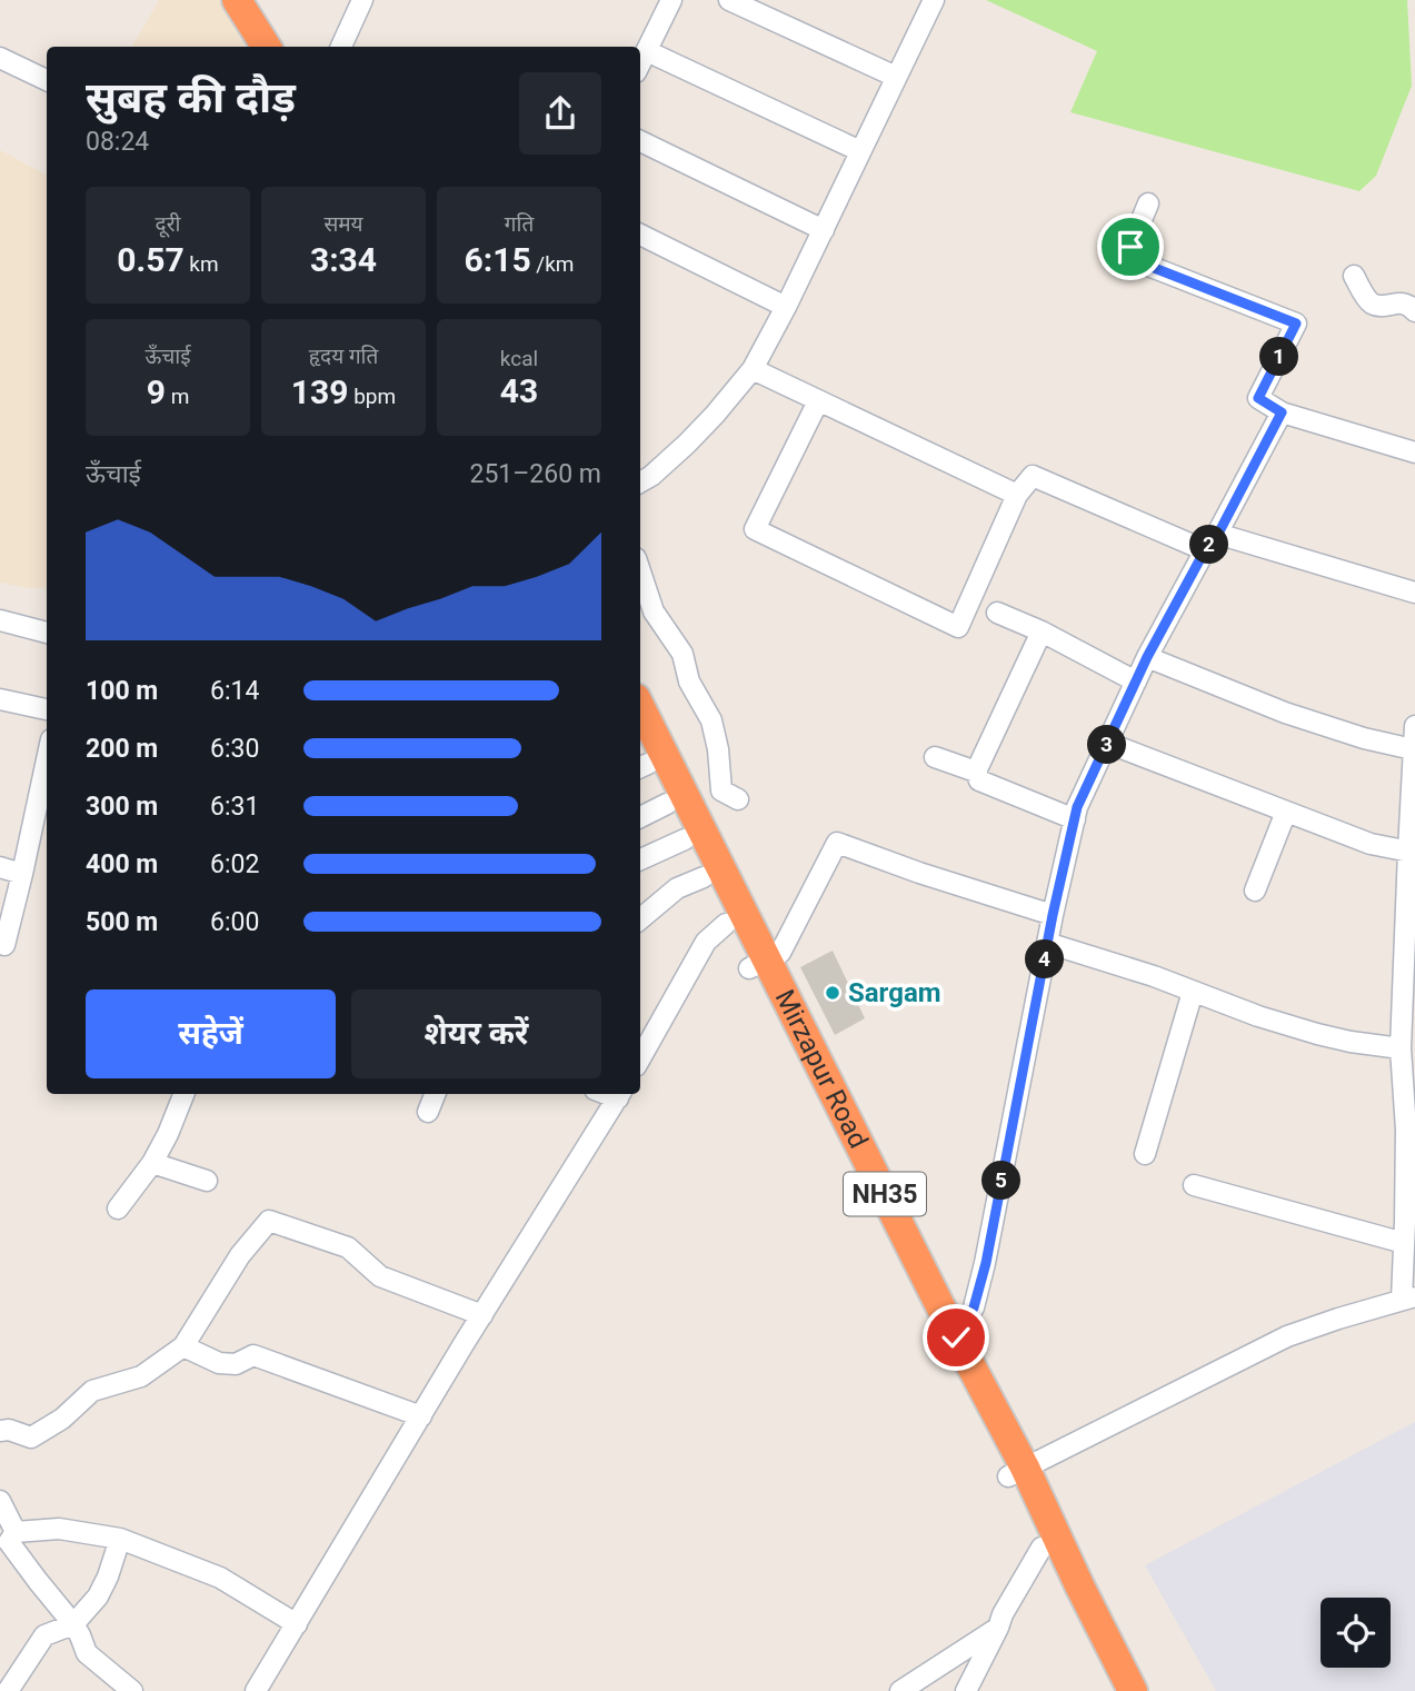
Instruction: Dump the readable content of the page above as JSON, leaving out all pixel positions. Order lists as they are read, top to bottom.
{
  "streets": {
    "highway": ["Mirzapur Road", "NH35"]
  },
  "places": ["Sargam"],
  "page": {
    "heading": ["सुबह की दौड़", "08:24"],
    "stats": [
      ["दूरी", "0.57 km"],
      ["समय", "3:34"],
      ["गति", "6:15 /km"],
      ["ऊँचाई", "9 m"],
      ["हृदय गति", "139 bpm"],
      ["kcal", "43"]
    ],
    "pins": [
      "1",
      "2",
      "3",
      "4",
      "5"
    ],
    "chart": ["ऊँचाई", "251–260 m"],
    "list": [
      {
        "name": "100 m",
        "note": "6:14"
      },
      {
        "name": "200 m",
        "note": "6:30"
      },
      {
        "name": "300 m",
        "note": "6:31"
      },
      {
        "name": "400 m",
        "note": "6:02"
      },
      {
        "name": "500 m",
        "note": "6:00"
      }
    ],
    "buttons": ["सहेजें", "शेयर करें"]
  }
}
